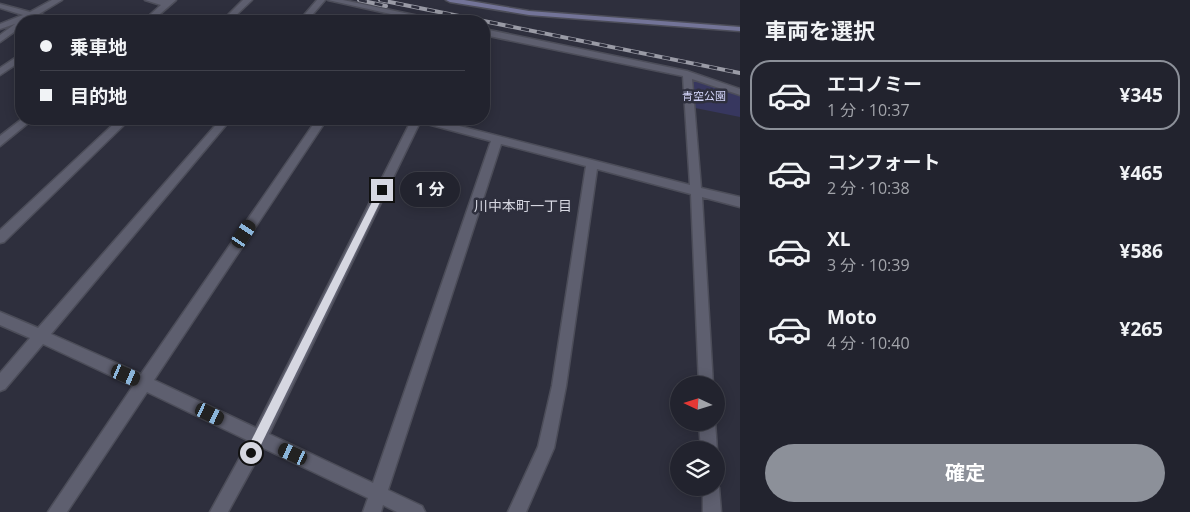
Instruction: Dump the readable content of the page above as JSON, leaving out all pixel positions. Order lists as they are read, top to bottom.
{
  "districts": ["川中本町一丁目"],
  "parks": ["青空公園"],
  "north": "left",
  "page": {
    "heading": "車両を選択",
    "banner": ["乗車地", "目的地"],
    "list": [
      {
        "name": "エコノミー",
        "note": "1 分 · 10:37",
        "value": "¥345"
      },
      {
        "name": "コンフォート",
        "note": "2 分 · 10:38",
        "value": "¥465"
      },
      {
        "name": "XL",
        "note": "3 分 · 10:39",
        "value": "¥586"
      },
      {
        "name": "Moto",
        "note": "4 分 · 10:40",
        "value": "¥265"
      }
    ],
    "bubble": "1 分",
    "buttons": "確定"
  }
}
